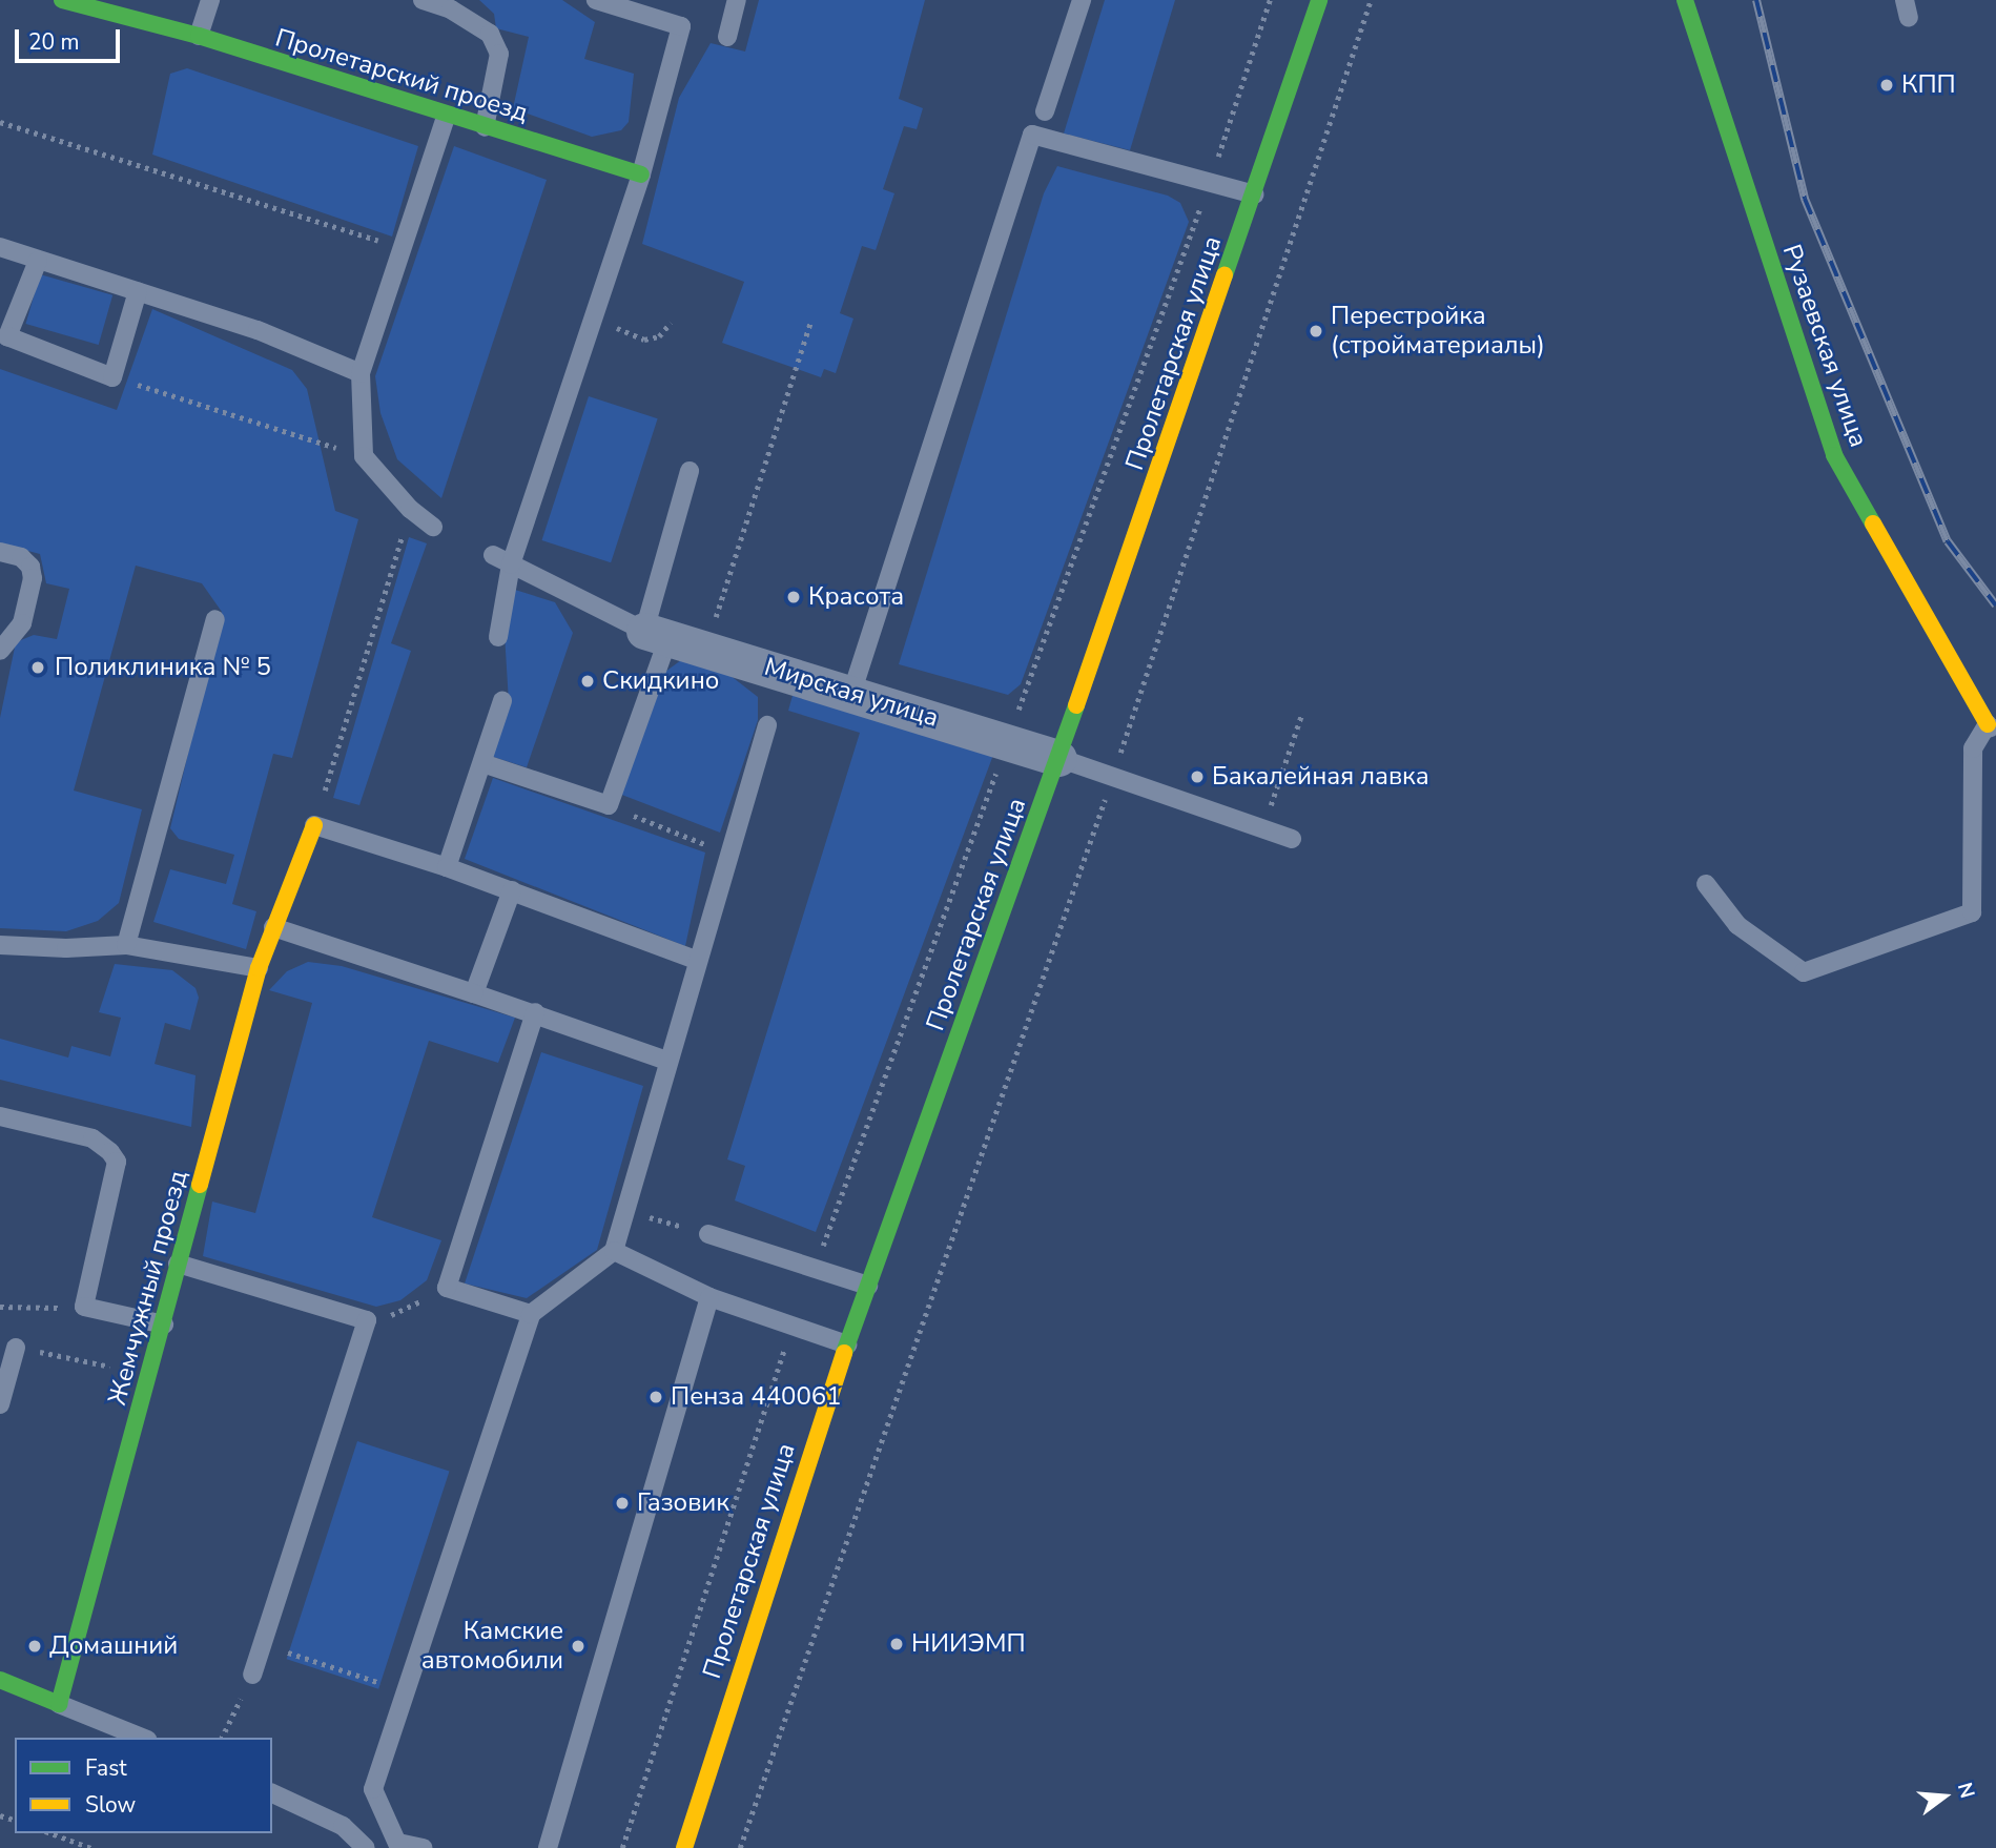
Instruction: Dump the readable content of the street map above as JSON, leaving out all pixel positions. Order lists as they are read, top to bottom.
{
  "streets": {
    "street": [
      "Пролетарский проезд",
      "Рузаевская улица",
      "Пролетарская улица",
      "Мирская улица",
      "Жемчужный проезд"
    ]
  },
  "crossings": [
    ["Пролетарская улица", "Мирская улица"]
  ],
  "places": [
    "КПП",
    "Перестройка (стройматериалы)",
    "Красота",
    "Поликлиника № 5",
    "Скидкино",
    "Бакалейная лавка",
    "Пенза 440061",
    "Газовик",
    "НИИЭМП",
    "Домашний",
    "Камские автомобили"
  ],
  "legend": ["Fast", "Slow"],
  "scale_bar": "20 m",
  "north": "right"
}
